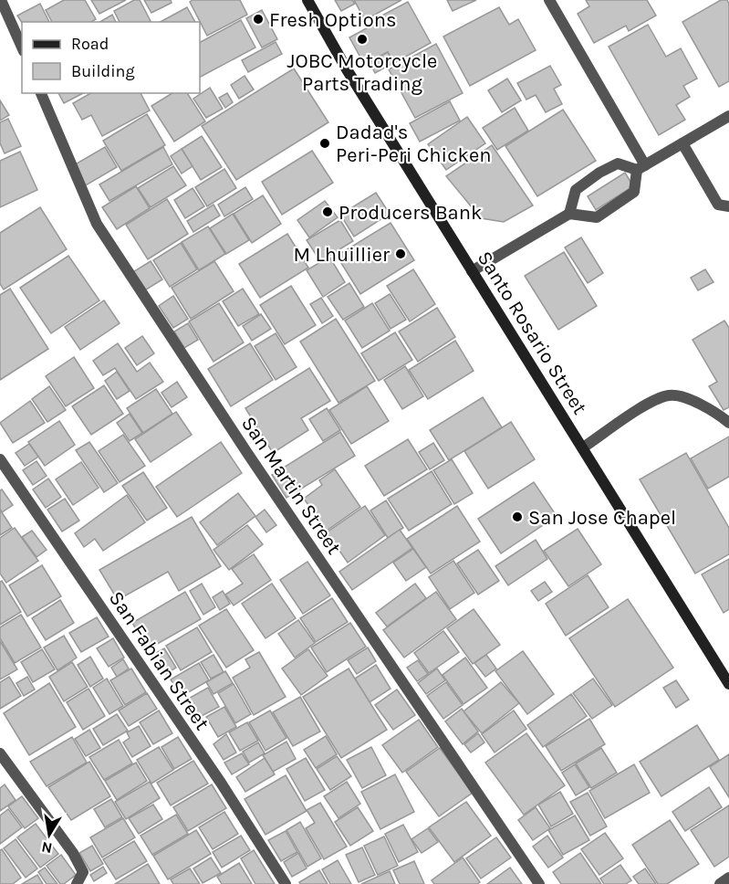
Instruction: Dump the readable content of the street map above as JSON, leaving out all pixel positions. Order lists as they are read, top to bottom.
{
  "streets": {
    "main road": ["Santo Rosario Street"],
    "street": ["San Martin Street", "San Fabian Street"]
  },
  "places": [
    "Fresh Options",
    "JOBC Motorcycle Parts Trading",
    "Dadad's Peri-Peri Chicken",
    "Producers Bank",
    "M Lhuillier",
    "San Jose Chapel"
  ],
  "legend": ["Road", "Building"],
  "north": "bottom"
}
